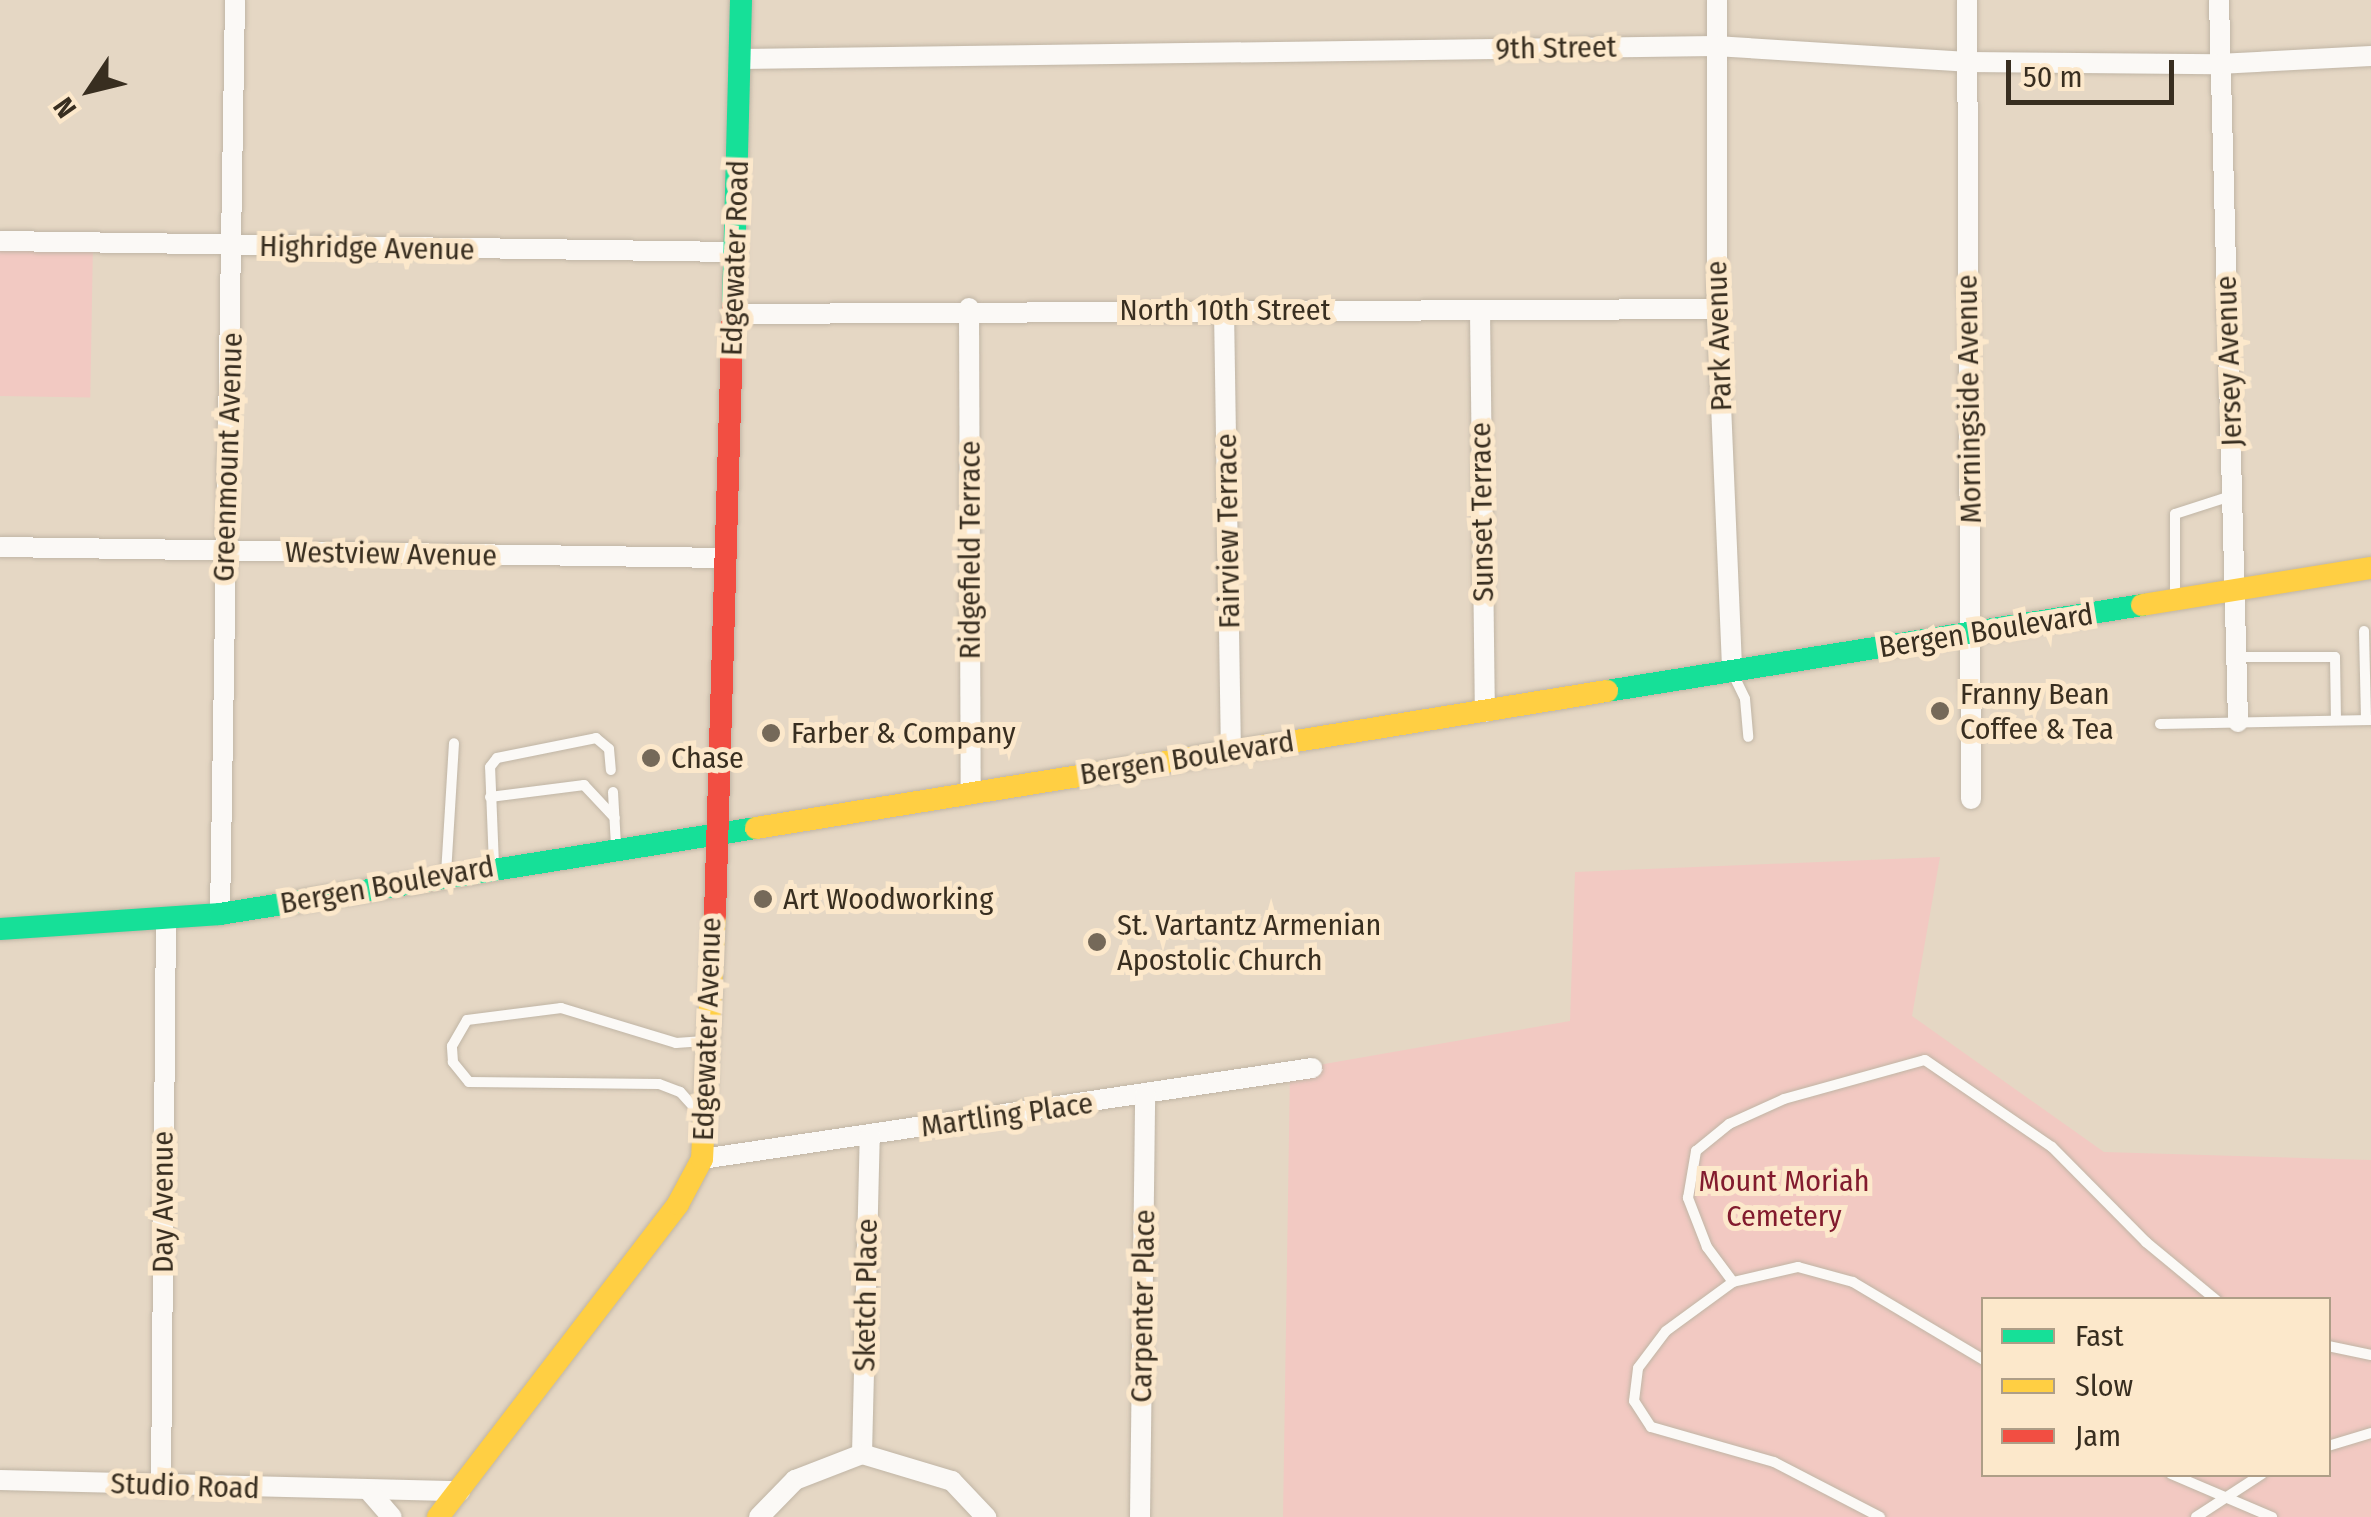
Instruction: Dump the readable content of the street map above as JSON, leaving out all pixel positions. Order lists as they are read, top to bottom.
{
  "streets": {
    "main road": ["Edgewater Road", "Bergen Boulevard", "Edgewater Avenue"],
    "street": [
      "9th Street",
      "Highridge Avenue",
      "North 10th Street",
      "Park Avenue",
      "Jersey Avenue",
      "Morningside Avenue",
      "Greenmount Avenue",
      "Sunset Terrace",
      "Fairview Terrace",
      "Ridgefield Terrace",
      "Westview Avenue",
      "Martling Place",
      "Day Avenue",
      "Sketch Place",
      "Carpenter Place",
      "Studio Road"
    ]
  },
  "crossings": [
    ["9th Street", "Edgewater Road"],
    ["9th Street", "Park Avenue"],
    ["9th Street", "Jersey Avenue"],
    ["9th Street", "Morningside Avenue"],
    ["Highridge Avenue", "Edgewater Road"],
    ["Highridge Avenue", "Greenmount Avenue"],
    ["Edgewater Road", "North 10th Street"],
    ["Edgewater Road", "Edgewater Avenue"],
    ["North 10th Street", "Park Avenue"],
    ["North 10th Street", "Sunset Terrace"],
    ["North 10th Street", "Fairview Terrace"],
    ["North 10th Street", "Ridgefield Terrace"],
    ["Park Avenue", "Bergen Boulevard"],
    ["Jersey Avenue", "Bergen Boulevard"],
    ["Morningside Avenue", "Bergen Boulevard"],
    ["Greenmount Avenue", "Westview Avenue"],
    ["Greenmount Avenue", "Bergen Boulevard"],
    ["Sunset Terrace", "Bergen Boulevard"],
    ["Fairview Terrace", "Bergen Boulevard"],
    ["Ridgefield Terrace", "Bergen Boulevard"],
    ["Westview Avenue", "Edgewater Avenue"],
    ["Bergen Boulevard", "Edgewater Avenue"],
    ["Bergen Boulevard", "Day Avenue"],
    ["Edgewater Avenue", "Martling Place"],
    ["Edgewater Avenue", "Studio Road"],
    ["Martling Place", "Sketch Place"],
    ["Martling Place", "Carpenter Place"],
    ["Day Avenue", "Studio Road"]
  ],
  "parks": ["Mount Moriah Cemetery"],
  "places": [
    "Franny Bean Coffee & Tea",
    "Farber & Company",
    "Chase",
    "Art Woodworking",
    "St. Vartantz Armenian Apostolic Church"
  ],
  "legend": ["Fast", "Slow", "Jam"],
  "scale_bar": "50 m",
  "north": "bottom left"
}
